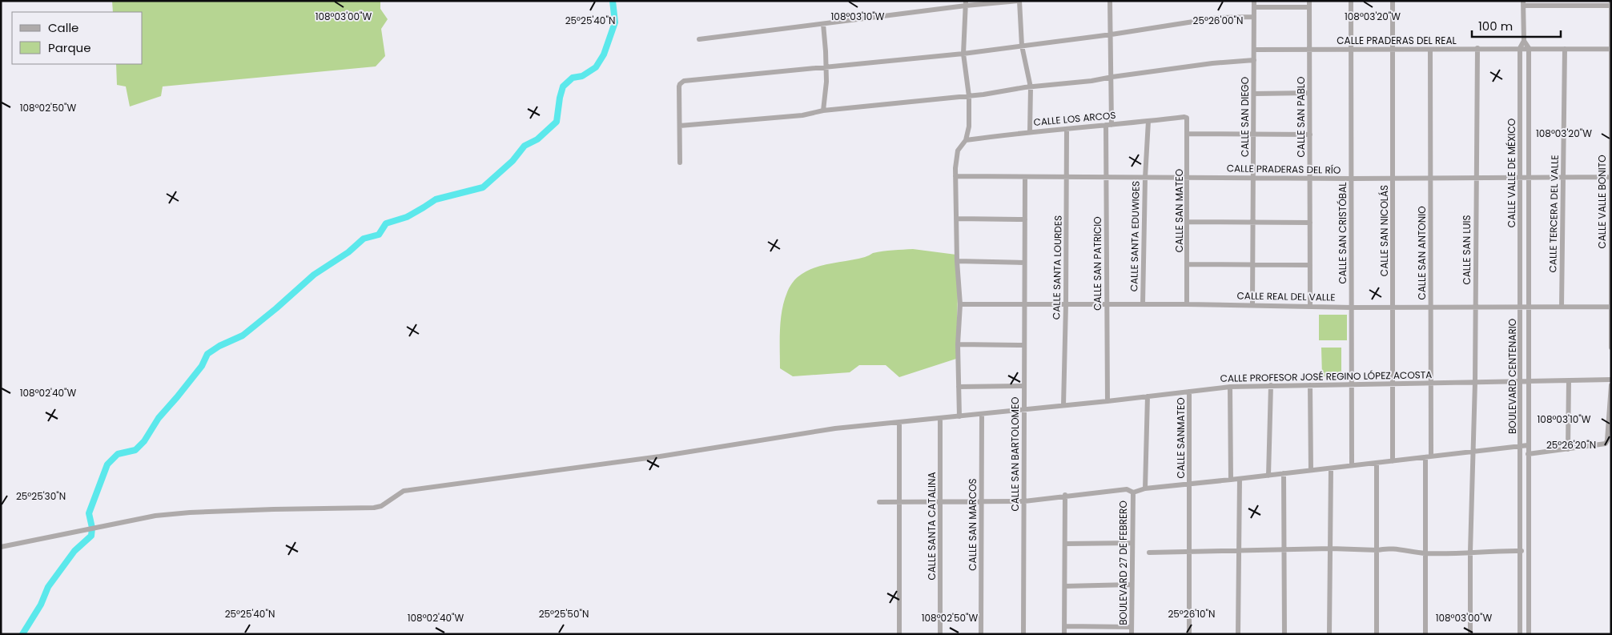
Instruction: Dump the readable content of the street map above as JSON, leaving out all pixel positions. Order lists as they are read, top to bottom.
{
  "streets": {
    "street": [
      "CALLE PRADERAS DEL REAL",
      "CALLE SAN DIEGO",
      "CALLE SAN PABLO",
      "CALLE LOS ARCOS",
      "CALLE PRADERAS DEL RÍO",
      "CALLE VALLE DE MÉXICO",
      "CALLE VALLE BONITO",
      "CALLE SAN MATEO",
      "CALLE TERCERA DEL VALLE",
      "CALLE SAN NICOLÁS",
      "CALLE SAN CRISTÓBAL",
      "CALLE SANTA EDUWIGES",
      "CALLE SAN LUIS",
      "CALLE SAN ANTONIO",
      "CALLE SAN PATRICIO",
      "CALLE SANTA LOURDES",
      "CALLE REAL DEL VALLE",
      "CALLE PROFESOR JOSÉ REGINO LÓPEZ ACOSTA",
      "BOULEVARD CENTENARIO",
      "CALLE SANMATEO",
      "CALLE SAN BARTOLOMEO",
      "CALLE SAN MARCOS",
      "CALLE SANTA CATALINA",
      "BOULEVARD 27 DE FEBRERO"
    ]
  },
  "crossings": [
    ["CALLE PRADERAS DEL REAL", "CALLE SAN DIEGO"],
    ["CALLE PRADERAS DEL REAL", "CALLE SAN PABLO"],
    ["CALLE PRADERAS DEL REAL", "CALLE VALLE DE MÉXICO"],
    ["CALLE PRADERAS DEL REAL", "CALLE VALLE BONITO"],
    ["CALLE PRADERAS DEL REAL", "CALLE TERCERA DEL VALLE"],
    ["CALLE PRADERAS DEL REAL", "CALLE SAN NICOLÁS"],
    ["CALLE PRADERAS DEL REAL", "CALLE SAN CRISTÓBAL"],
    ["CALLE PRADERAS DEL REAL", "CALLE SAN LUIS"],
    ["CALLE PRADERAS DEL REAL", "CALLE SAN ANTONIO"],
    ["CALLE SAN DIEGO", "CALLE PRADERAS DEL RÍO"],
    ["CALLE SAN DIEGO", "CALLE REAL DEL VALLE"],
    ["CALLE SAN PABLO", "CALLE PRADERAS DEL RÍO"],
    ["CALLE SAN PABLO", "CALLE REAL DEL VALLE"],
    ["CALLE LOS ARCOS", "CALLE SAN MATEO"],
    ["CALLE LOS ARCOS", "CALLE SANTA EDUWIGES"],
    ["CALLE LOS ARCOS", "CALLE SAN PATRICIO"],
    ["CALLE LOS ARCOS", "CALLE SANTA LOURDES"],
    ["CALLE PRADERAS DEL RÍO", "CALLE VALLE DE MÉXICO"],
    ["CALLE PRADERAS DEL RÍO", "CALLE VALLE BONITO"],
    ["CALLE PRADERAS DEL RÍO", "CALLE SAN MATEO"],
    ["CALLE PRADERAS DEL RÍO", "CALLE TERCERA DEL VALLE"],
    ["CALLE PRADERAS DEL RÍO", "CALLE SAN NICOLÁS"],
    ["CALLE PRADERAS DEL RÍO", "CALLE SAN CRISTÓBAL"],
    ["CALLE PRADERAS DEL RÍO", "CALLE SANTA EDUWIGES"],
    ["CALLE PRADERAS DEL RÍO", "CALLE SAN LUIS"],
    ["CALLE PRADERAS DEL RÍO", "CALLE SAN ANTONIO"],
    ["CALLE PRADERAS DEL RÍO", "CALLE SAN PATRICIO"],
    ["CALLE PRADERAS DEL RÍO", "CALLE SANTA LOURDES"],
    ["CALLE PRADERAS DEL RÍO", "CALLE SAN BARTOLOMEO"],
    ["CALLE VALLE DE MÉXICO", "CALLE REAL DEL VALLE"],
    ["CALLE VALLE DE MÉXICO", "BOULEVARD CENTENARIO"],
    ["CALLE VALLE BONITO", "CALLE REAL DEL VALLE"],
    ["CALLE SAN MATEO", "CALLE REAL DEL VALLE"],
    ["CALLE TERCERA DEL VALLE", "CALLE REAL DEL VALLE"],
    ["CALLE SAN NICOLÁS", "CALLE REAL DEL VALLE"],
    ["CALLE SAN NICOLÁS", "CALLE PROFESOR JOSÉ REGINO LÓPEZ ACOSTA"],
    ["CALLE SAN CRISTÓBAL", "CALLE REAL DEL VALLE"],
    ["CALLE SAN CRISTÓBAL", "CALLE PROFESOR JOSÉ REGINO LÓPEZ ACOSTA"],
    ["CALLE SANTA EDUWIGES", "CALLE REAL DEL VALLE"],
    ["CALLE SAN LUIS", "CALLE REAL DEL VALLE"],
    ["CALLE SAN LUIS", "CALLE PROFESOR JOSÉ REGINO LÓPEZ ACOSTA"],
    ["CALLE SAN ANTONIO", "CALLE REAL DEL VALLE"],
    ["CALLE SAN ANTONIO", "CALLE PROFESOR JOSÉ REGINO LÓPEZ ACOSTA"],
    ["CALLE SAN PATRICIO", "CALLE REAL DEL VALLE"],
    ["CALLE SAN PATRICIO", "CALLE PROFESOR JOSÉ REGINO LÓPEZ ACOSTA"],
    ["CALLE SANTA LOURDES", "CALLE REAL DEL VALLE"],
    ["CALLE SANTA LOURDES", "CALLE PROFESOR JOSÉ REGINO LÓPEZ ACOSTA"],
    ["CALLE REAL DEL VALLE", "BOULEVARD CENTENARIO"],
    ["CALLE REAL DEL VALLE", "CALLE SAN BARTOLOMEO"],
    ["CALLE PROFESOR JOSÉ REGINO LÓPEZ ACOSTA", "BOULEVARD CENTENARIO"],
    ["CALLE PROFESOR JOSÉ REGINO LÓPEZ ACOSTA", "CALLE SANMATEO"],
    ["CALLE PROFESOR JOSÉ REGINO LÓPEZ ACOSTA", "CALLE SAN BARTOLOMEO"],
    ["CALLE PROFESOR JOSÉ REGINO LÓPEZ ACOSTA", "CALLE SAN MARCOS"],
    ["CALLE PROFESOR JOSÉ REGINO LÓPEZ ACOSTA", "CALLE SANTA CATALINA"]
  ],
  "legend": ["Calle", "Parque"],
  "scale_bar": "100 m",
  "coordinates": [
    "108°03'20\"W",
    "108°03'00\"W",
    "108°03'10\"W",
    "25°25'40\"N",
    "25°26'00\"N",
    "108°02'50\"W",
    "108°02'40\"W",
    "25°26'20\"N",
    "25°25'30\"N",
    "25°25'50\"N",
    "25°26'10\"N"
  ]
}
